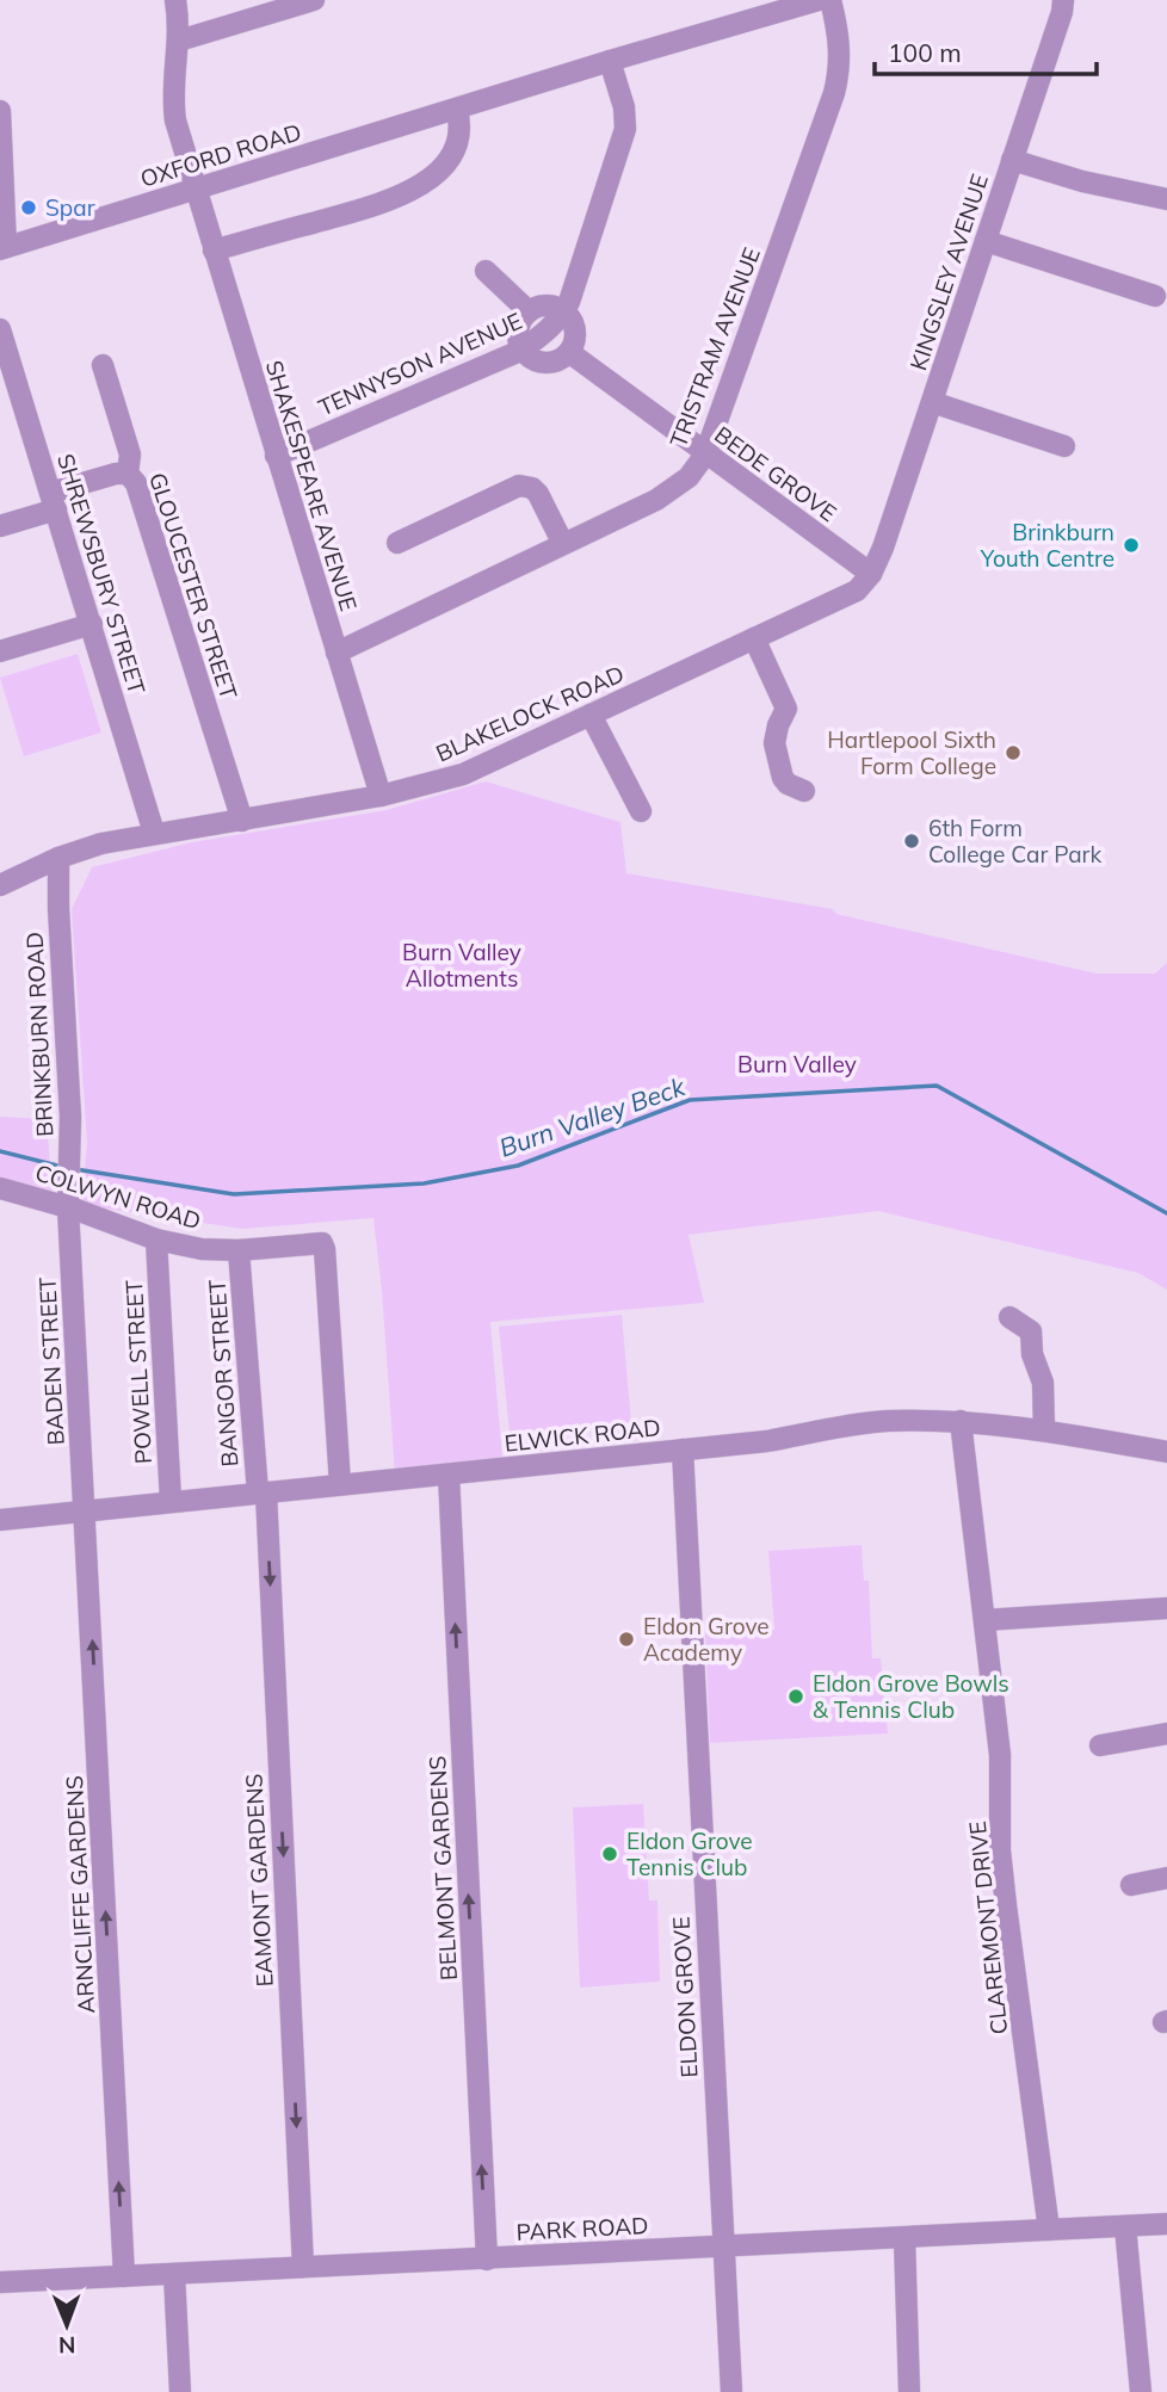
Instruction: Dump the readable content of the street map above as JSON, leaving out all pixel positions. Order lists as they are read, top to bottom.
{
  "streets": {
    "street": [
      "OXFORD ROAD",
      "KINGSLEY AVENUE",
      "TRISTRAM AVENUE",
      "TENNYSON AVENUE",
      "BEDE GROVE",
      "SHAKESPEARE AVENUE",
      "SHREWSBURY STREET",
      "GLOUCESTER STREET",
      "BLAKELOCK ROAD",
      "BRINKBURN ROAD",
      "COLWYN ROAD",
      "BADEN STREET",
      "POWELL STREET",
      "BANGOR STREET",
      "ELWICK ROAD",
      "BELMONT GARDENS",
      "EAMONT GARDENS",
      "ARNCLIFFE GARDENS",
      "CLAREMONT DRIVE",
      "ELDON GROVE",
      "PARK ROAD"
    ]
  },
  "crossings": [
    ["OXFORD ROAD", "TENNYSON AVENUE"],
    ["OXFORD ROAD", "SHAKESPEARE AVENUE"],
    ["KINGSLEY AVENUE", "BLAKELOCK ROAD"],
    ["TRISTRAM AVENUE", "BEDE GROVE"],
    ["TRISTRAM AVENUE", "SHAKESPEARE AVENUE"],
    ["TENNYSON AVENUE", "SHAKESPEARE AVENUE"],
    ["BEDE GROVE", "BLAKELOCK ROAD"],
    ["SHAKESPEARE AVENUE", "BLAKELOCK ROAD"],
    ["SHREWSBURY STREET", "BLAKELOCK ROAD"],
    ["GLOUCESTER STREET", "BLAKELOCK ROAD"],
    ["BLAKELOCK ROAD", "BRINKBURN ROAD"],
    ["BRINKBURN ROAD", "COLWYN ROAD"],
    ["BRINKBURN ROAD", "BADEN STREET"],
    ["COLWYN ROAD", "BADEN STREET"],
    ["COLWYN ROAD", "POWELL STREET"],
    ["COLWYN ROAD", "BANGOR STREET"],
    ["COLWYN ROAD", "ELWICK ROAD"],
    ["BADEN STREET", "ELWICK ROAD"],
    ["BADEN STREET", "ARNCLIFFE GARDENS"],
    ["POWELL STREET", "ELWICK ROAD"],
    ["BANGOR STREET", "ELWICK ROAD"],
    ["BANGOR STREET", "EAMONT GARDENS"],
    ["ELWICK ROAD", "BELMONT GARDENS"],
    ["ELWICK ROAD", "EAMONT GARDENS"],
    ["ELWICK ROAD", "ARNCLIFFE GARDENS"],
    ["ELWICK ROAD", "CLAREMONT DRIVE"],
    ["ELWICK ROAD", "ELDON GROVE"],
    ["BELMONT GARDENS", "PARK ROAD"],
    ["EAMONT GARDENS", "PARK ROAD"],
    ["ARNCLIFFE GARDENS", "PARK ROAD"],
    ["CLAREMONT DRIVE", "PARK ROAD"],
    ["ELDON GROVE", "PARK ROAD"]
  ],
  "one_way": ["BELMONT GARDENS", "EAMONT GARDENS", "ARNCLIFFE GARDENS"],
  "water": ["Burn Valley Beck"],
  "parks": ["Burn Valley Allotments", "Burn Valley"],
  "places": [
    "Spar",
    "Brinkburn Youth Centre",
    "Hartlepool Sixth Form College",
    "6th Form College Car Park",
    "Eldon Grove Academy",
    "Eldon Grove Bowls & Tennis Club",
    "Eldon Grove Tennis Club"
  ],
  "scale_bar": "100 m",
  "north": "bottom"
}
